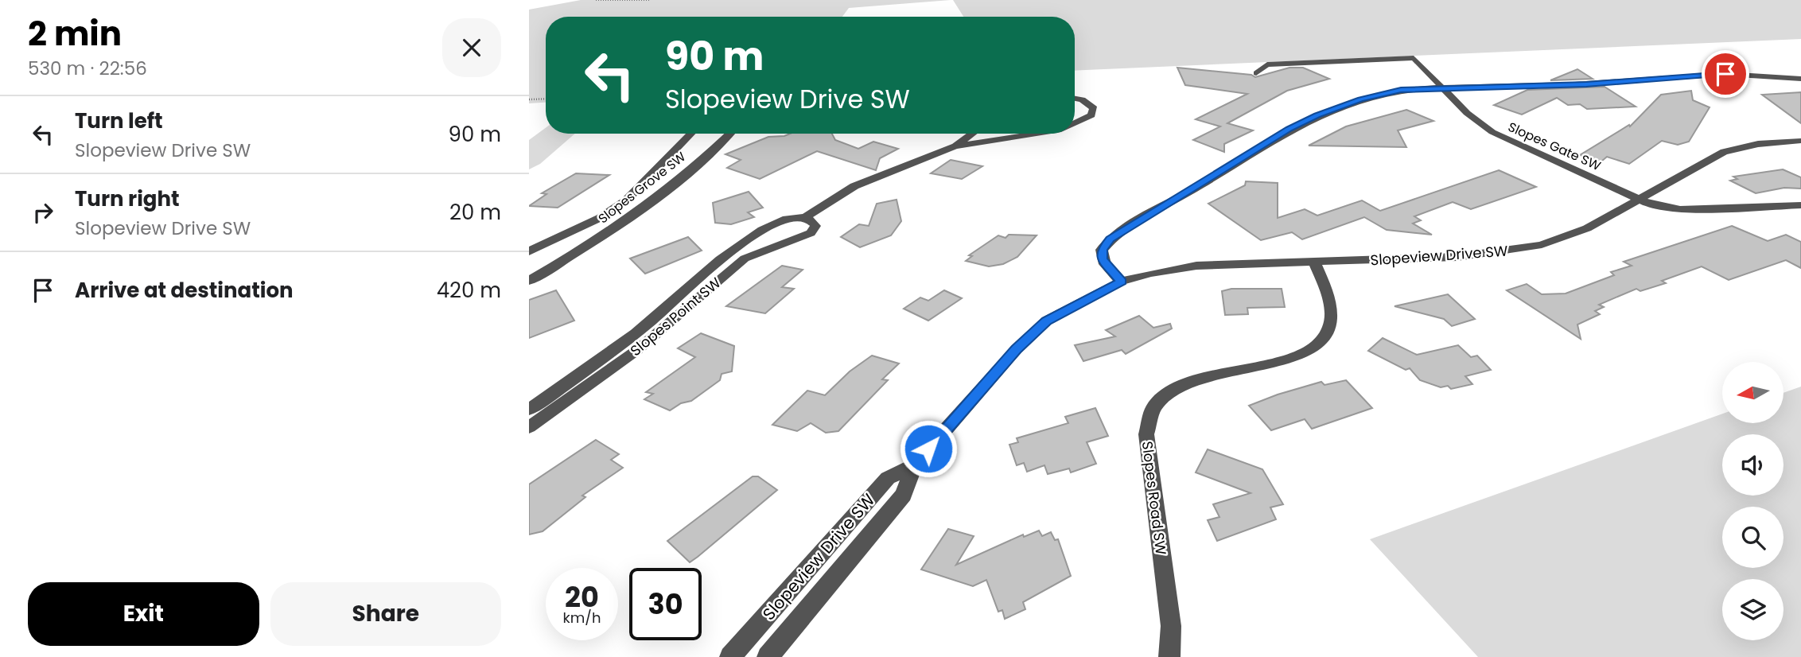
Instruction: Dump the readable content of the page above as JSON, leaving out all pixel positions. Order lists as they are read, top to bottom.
{
  "streets": {
    "street": [
      "Slopes Gate SW",
      "Slopes Grove SW",
      "Slopeview Drive SW",
      "Slopes Point SW",
      "Slopes Road SW"
    ]
  },
  "crossings": [
    ["Slopes Gate SW", "Slopeview Drive SW"],
    ["Slopeview Drive SW", "Slopes Road SW"]
  ],
  "north": "left",
  "page": {
    "heading": ["2 min", "530 m · 22:56"],
    "turn": ["90 m", "Slopeview Drive SW"],
    "list": [
      {
        "name": "Turn left",
        "note": "Slopeview Drive SW",
        "value": "90 m"
      },
      {
        "name": "Turn right",
        "note": "Slopeview Drive SW",
        "value": "20 m"
      },
      {
        "name": "Arrive at destination",
        "value": "420 m"
      }
    ],
    "speed": "20 km/h",
    "limit": "30",
    "buttons": ["Exit", "Share"]
  }
}
